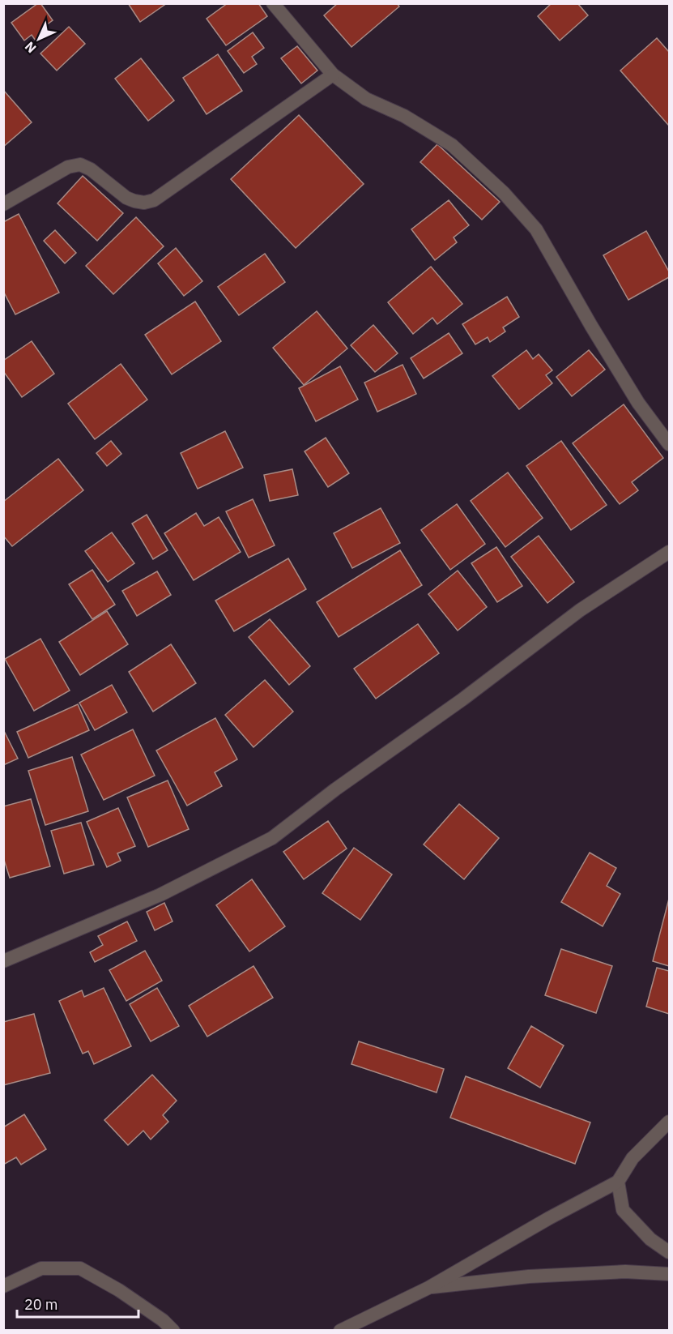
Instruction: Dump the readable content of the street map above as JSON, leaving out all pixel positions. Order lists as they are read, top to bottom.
{
  "scale_bar": "20 m",
  "north": "bottom left"
}
